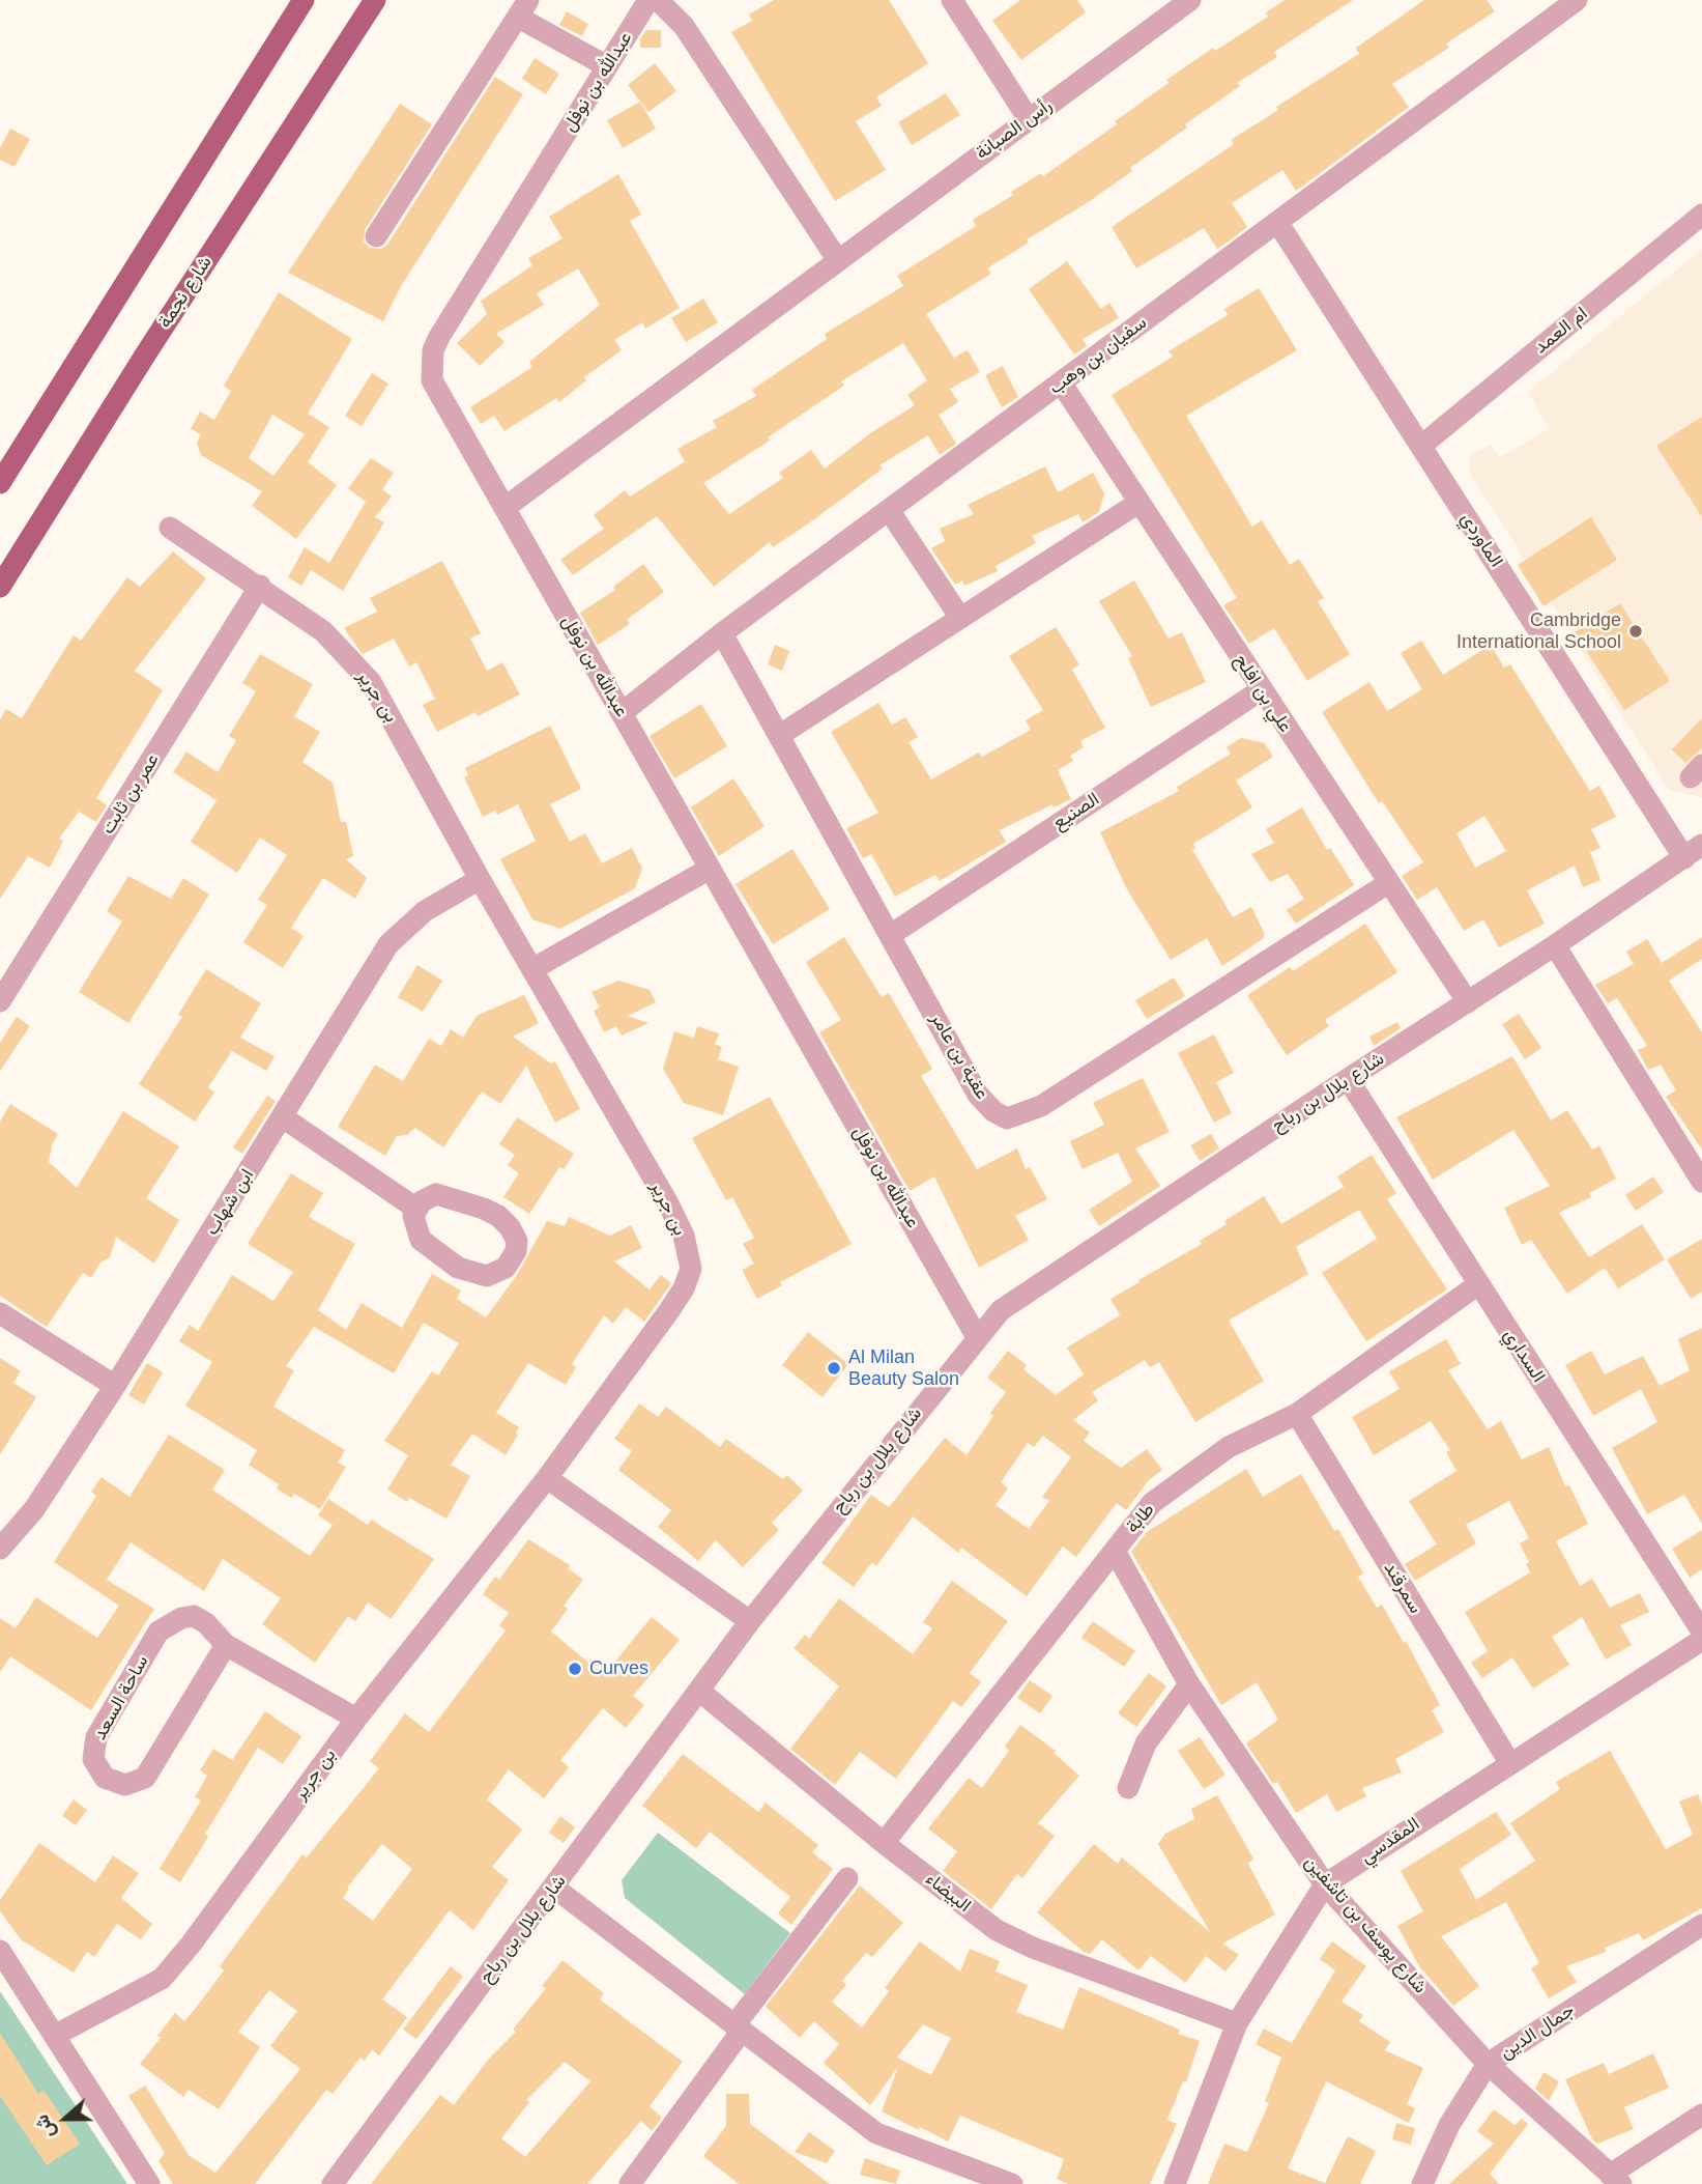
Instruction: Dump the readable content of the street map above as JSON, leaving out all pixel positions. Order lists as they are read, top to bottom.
{
  "streets": {
    "main road": ["شارع نجمة"],
    "street": [
      "عبدالله بن نوفل",
      "رأس الصبانة",
      "ام العمد",
      "سفيان بن وهب",
      "الماوردي",
      "علي بن افلح",
      "بن جرير",
      "عمر بن ثابت",
      "الصنيع",
      "عقبة بن عامر",
      "شارع بلال بن رباح",
      "ابن شهاب",
      "السداري",
      "طابة",
      "سمرقند",
      "ساحة السعد",
      "المقدسي",
      "البيضاء",
      "شارع يوسف بن تاشفين",
      "جمال الدين"
    ]
  },
  "crossings": [
    ["عبدالله بن نوفل", "رأس الصبانة"],
    ["عبدالله بن نوفل", "سفيان بن وهب"],
    ["عبدالله بن نوفل", "شارع بلال بن رباح"],
    ["ام العمد", "الماوردي"],
    ["سفيان بن وهب", "الماوردي"],
    ["سفيان بن وهب", "علي بن افلح"],
    ["سفيان بن وهب", "عقبة بن عامر"],
    ["الماوردي", "شارع بلال بن رباح"],
    ["علي بن افلح", "الصنيع"],
    ["علي بن افلح", "عقبة بن عامر"],
    ["علي بن افلح", "شارع بلال بن رباح"],
    ["بن جرير", "عمر بن ثابت"],
    ["بن جرير", "ابن شهاب"],
    ["بن جرير", "ساحة السعد"],
    ["الصنيع", "عقبة بن عامر"],
    ["شارع بلال بن رباح", "السداري"],
    ["شارع بلال بن رباح", "البيضاء"],
    ["السداري", "طابة"],
    ["طابة", "سمرقند"],
    ["طابة", "البيضاء"],
    ["طابة", "شارع يوسف بن تاشفين"],
    ["سمرقند", "المقدسي"],
    ["المقدسي", "البيضاء"],
    ["المقدسي", "شارع يوسف بن تاشفين"],
    ["شارع يوسف بن تاشفين", "جمال الدين"]
  ],
  "places": ["Cambridge International School", "Al Milan Beauty Salon", "Curves"],
  "north": "left"
}
